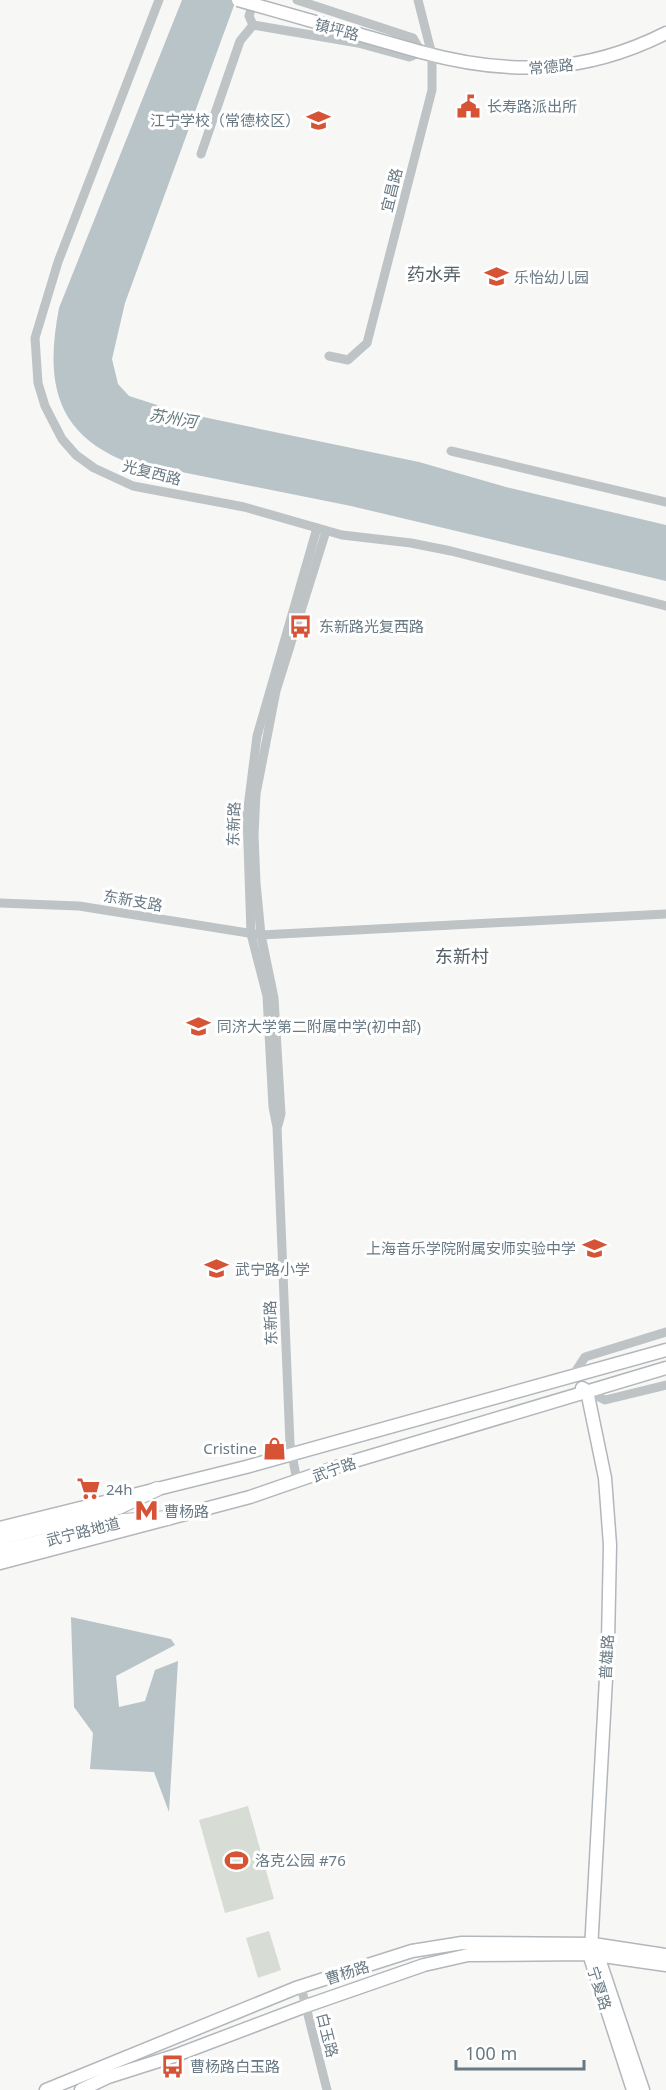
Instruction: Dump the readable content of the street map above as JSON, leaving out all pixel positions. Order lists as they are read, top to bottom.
{
  "streets": {
    "highway": ["武宁路地道"],
    "main road": [
      "镇坪路",
      "常德路",
      "武宁路",
      "普雄路",
      "曹杨路",
      "宁夏路"
    ],
    "street": [
      "宜昌路",
      "光复西路",
      "东新路",
      "东新支路",
      "白玉路"
    ]
  },
  "crossings": [
    ["镇坪路", "常德路"],
    ["镇坪路", "宜昌路"],
    ["常德路", "宜昌路"],
    ["光复西路", "东新路"],
    ["东新路", "东新支路"],
    ["东新路", "武宁路"],
    ["武宁路", "武宁路地道"],
    ["武宁路", "普雄路"],
    ["普雄路", "曹杨路"],
    ["普雄路", "宁夏路"],
    ["曹杨路", "宁夏路"],
    ["曹杨路", "白玉路"]
  ],
  "districts": ["药水弄", "东新村"],
  "water": ["苏州河"],
  "places": {
    "public building": ["长寿路派出所"],
    "school or university": [
      "江宁学校（常德校区）",
      "乐怡幼儿园",
      "同济大学第二附属中学(初中部)",
      "上海音乐学院附属安师实验中学",
      "武宁路小学"
    ],
    "bus stop": ["东新路光复西路", "曹杨路白玉路"],
    "shop": ["Cristine"],
    "supermarket": ["24h"],
    "metro station": ["曹杨路"],
    "sports": ["洛克公园 #76"]
  },
  "scale_bar": "100 m"
}
